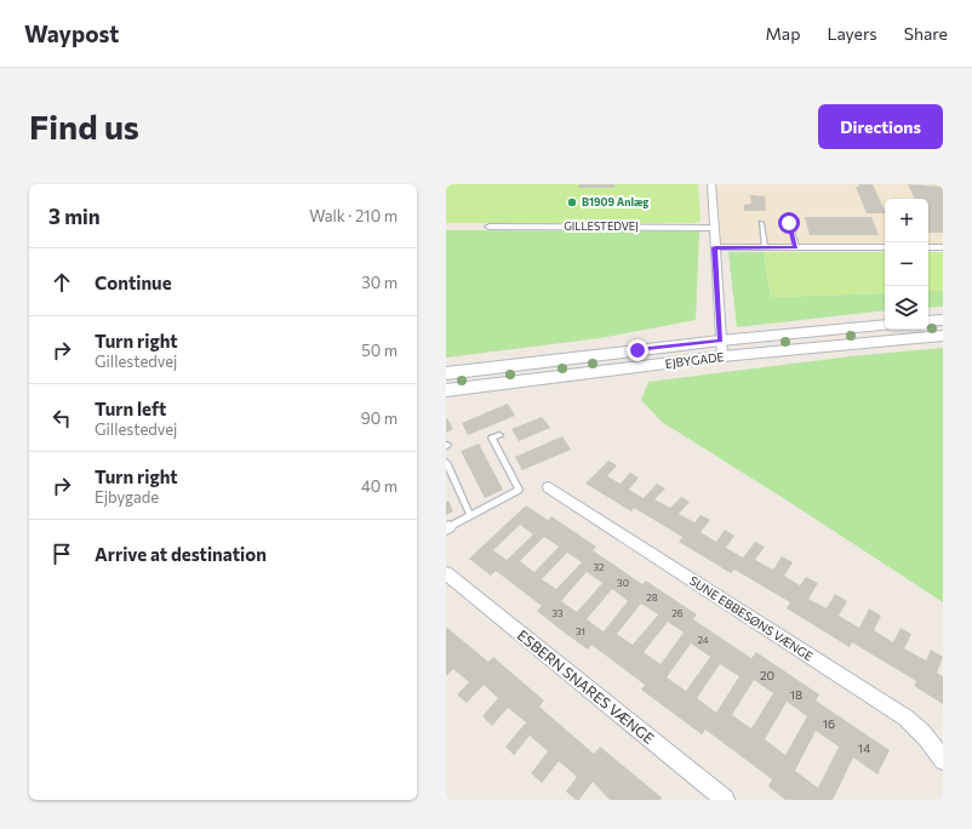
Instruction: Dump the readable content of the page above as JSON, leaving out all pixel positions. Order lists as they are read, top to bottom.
{
  "streets": {
    "main road": ["EJBYGADE"],
    "street": ["GILLESTEDVEJ", "SUNE EBBESØNS VÆNGE", "ESBERN SNARES VÆNGE"]
  },
  "places": ["B1909 Anlæg"],
  "house_numbers": [
    "32",
    "30",
    "28",
    "33",
    "26",
    "31",
    "24",
    "20",
    "18",
    "16",
    "14"
  ],
  "page": {
    "header": "Waypost",
    "nav": ["Map", "Layers", "Share"],
    "buttons": "Directions",
    "title": "Find us",
    "heading": ["3 min", "Walk · 210 m"],
    "map_buttons": ["+", "−"],
    "list": [
      ["Continue", "30 m"],
      ["Turn right", "Gillestedvej", "50 m"],
      ["Turn left", "Gillestedvej", "90 m"],
      ["Turn right", "Ejbygade", "40 m"],
      "Arrive at destination"
    ]
  }
}
